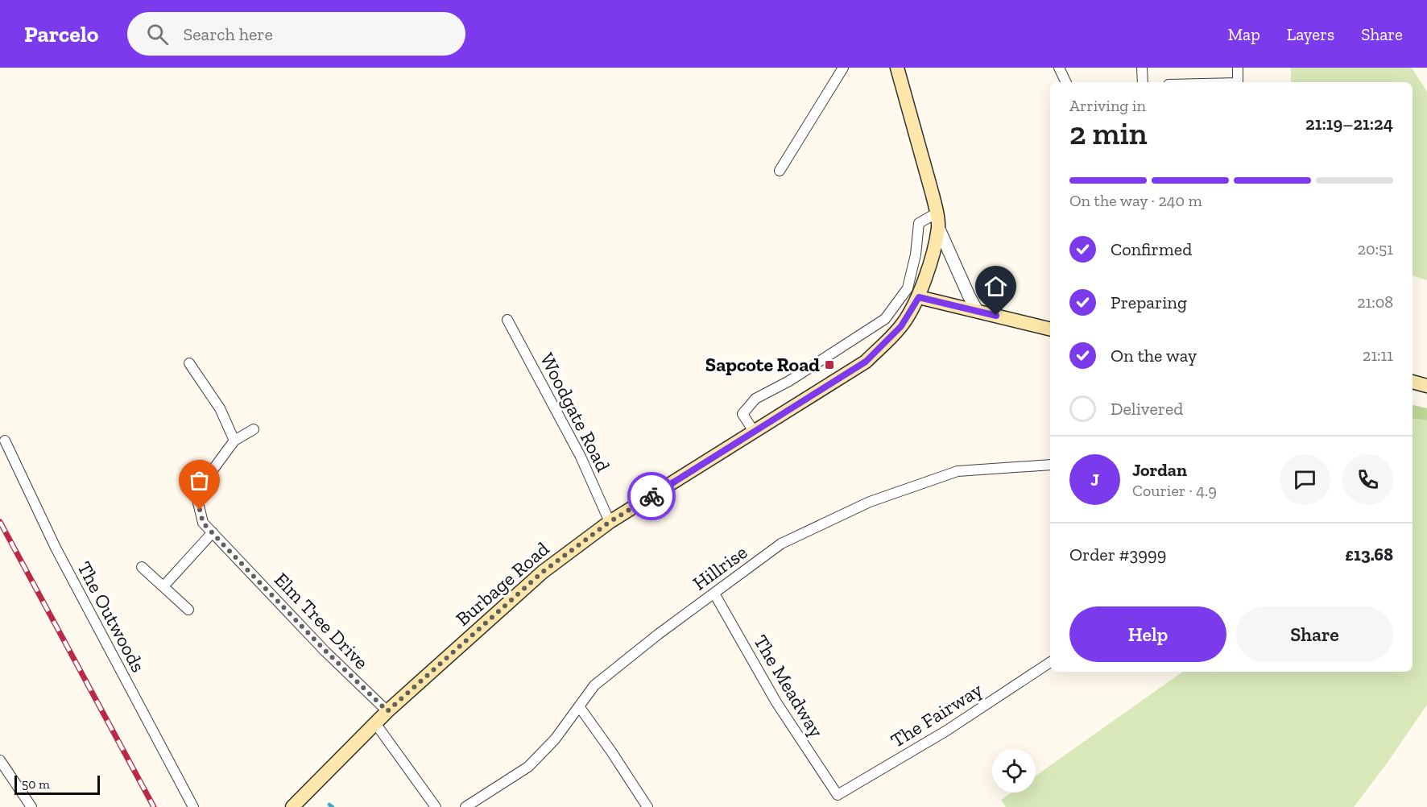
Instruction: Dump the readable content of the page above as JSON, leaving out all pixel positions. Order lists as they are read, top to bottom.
{
  "streets": {
    "main road": ["Burbage Road"],
    "street": [
      "Woodgate Road",
      "Hillrise",
      "The Outwoods",
      "Elm Tree Drive",
      "The Meadway",
      "The Fairway"
    ]
  },
  "crossings": [
    ["Woodgate Road", "Burbage Road"],
    ["Hillrise", "The Meadway"],
    ["Burbage Road", "Elm Tree Drive"],
    ["The Meadway", "The Fairway"]
  ],
  "places": {
    "transit": ["Sapcote Road"]
  },
  "scale_bar": "50 m",
  "page": {
    "header": "Parcelo",
    "search": "Search here",
    "nav": ["Map", "Layers", "Share"],
    "heading": ["2 min", "Arriving in", "21:19–21:24"],
    "panel": [
      "Jordan",
      "Courier · 4.9",
      "Order #3999",
      "£13.68"
    ],
    "bar": "On the way · 240 m",
    "list": [
      ["Confirmed", "20:51"],
      ["Preparing", "21:08"],
      ["On the way", "21:11"],
      "Delivered"
    ],
    "round": "J",
    "buttons": ["Help", "Share"],
    "scale": "50 m"
  }
}
